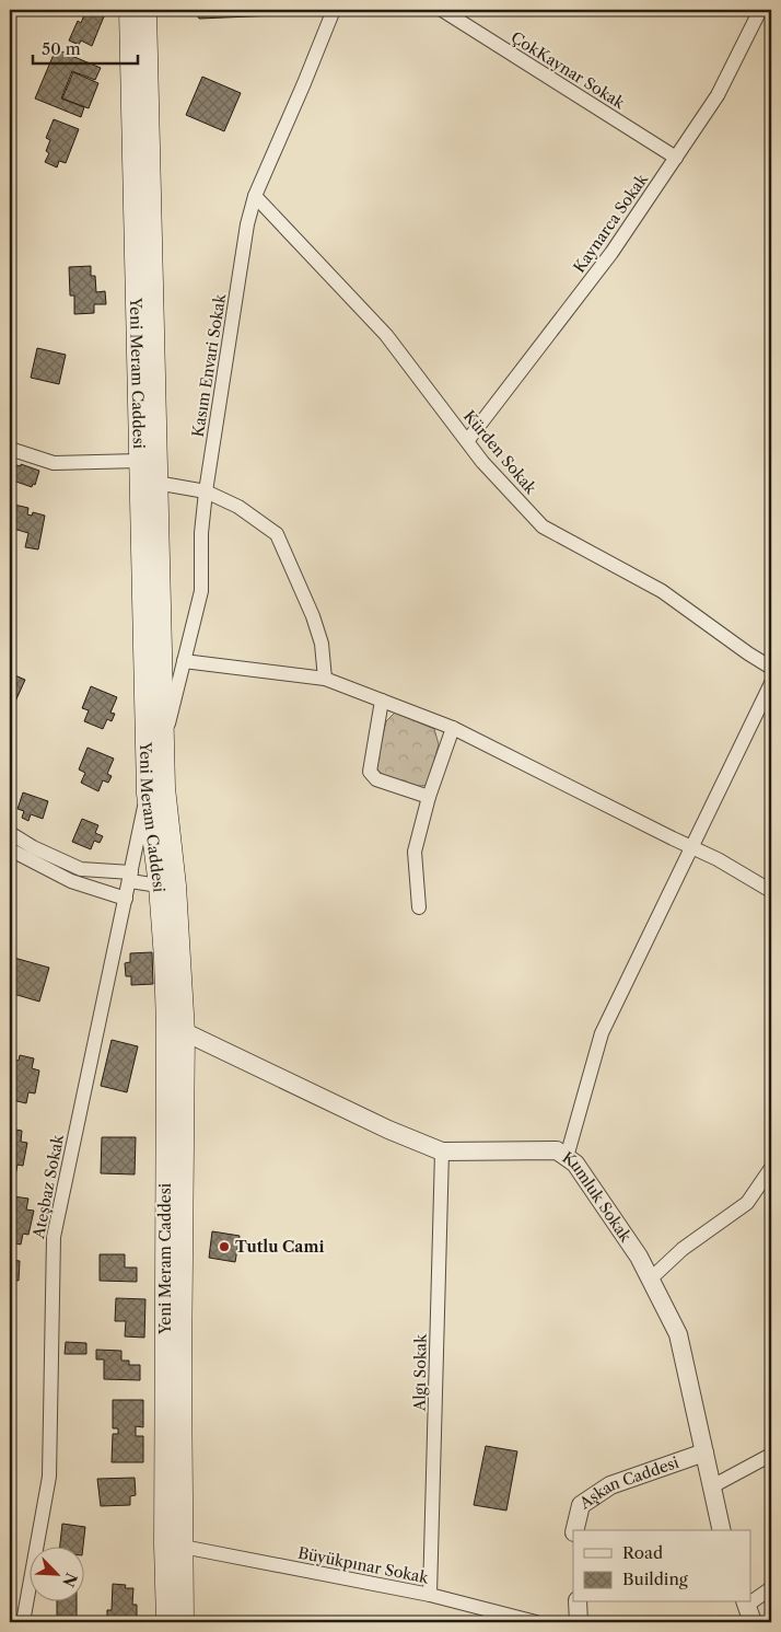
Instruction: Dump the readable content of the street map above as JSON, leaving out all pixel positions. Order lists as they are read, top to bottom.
{
  "streets": {
    "main road": ["Yeni Meram Caddesi"],
    "street": [
      "ÇokKaynar Sokak",
      "Kaynarca Sokak",
      "Kasım Envari Sokak",
      "Kürden Sokak",
      "Ateşbaz Sokak",
      "Kumluk Sokak",
      "Algı Sokak",
      "Aşkan Caddesi",
      "Büyükpınar Sokak"
    ]
  },
  "crossings": [
    ["ÇokKaynar Sokak", "Kaynarca Sokak"],
    ["Kaynarca Sokak", "Kürden Sokak"],
    ["Kasım Envari Sokak", "Yeni Meram Caddesi"],
    ["Kasım Envari Sokak", "Kürden Sokak"],
    ["Yeni Meram Caddesi", "Ateşbaz Sokak"],
    ["Yeni Meram Caddesi", "Kumluk Sokak"],
    ["Yeni Meram Caddesi", "Büyükpınar Sokak"],
    ["Kumluk Sokak", "Algı Sokak"],
    ["Kumluk Sokak", "Aşkan Caddesi"],
    ["Algı Sokak", "Büyükpınar Sokak"]
  ],
  "places": ["Tutlu Cami"],
  "legend": ["Road", "Building"],
  "scale_bar": "50 m",
  "north": "bottom right"
}
